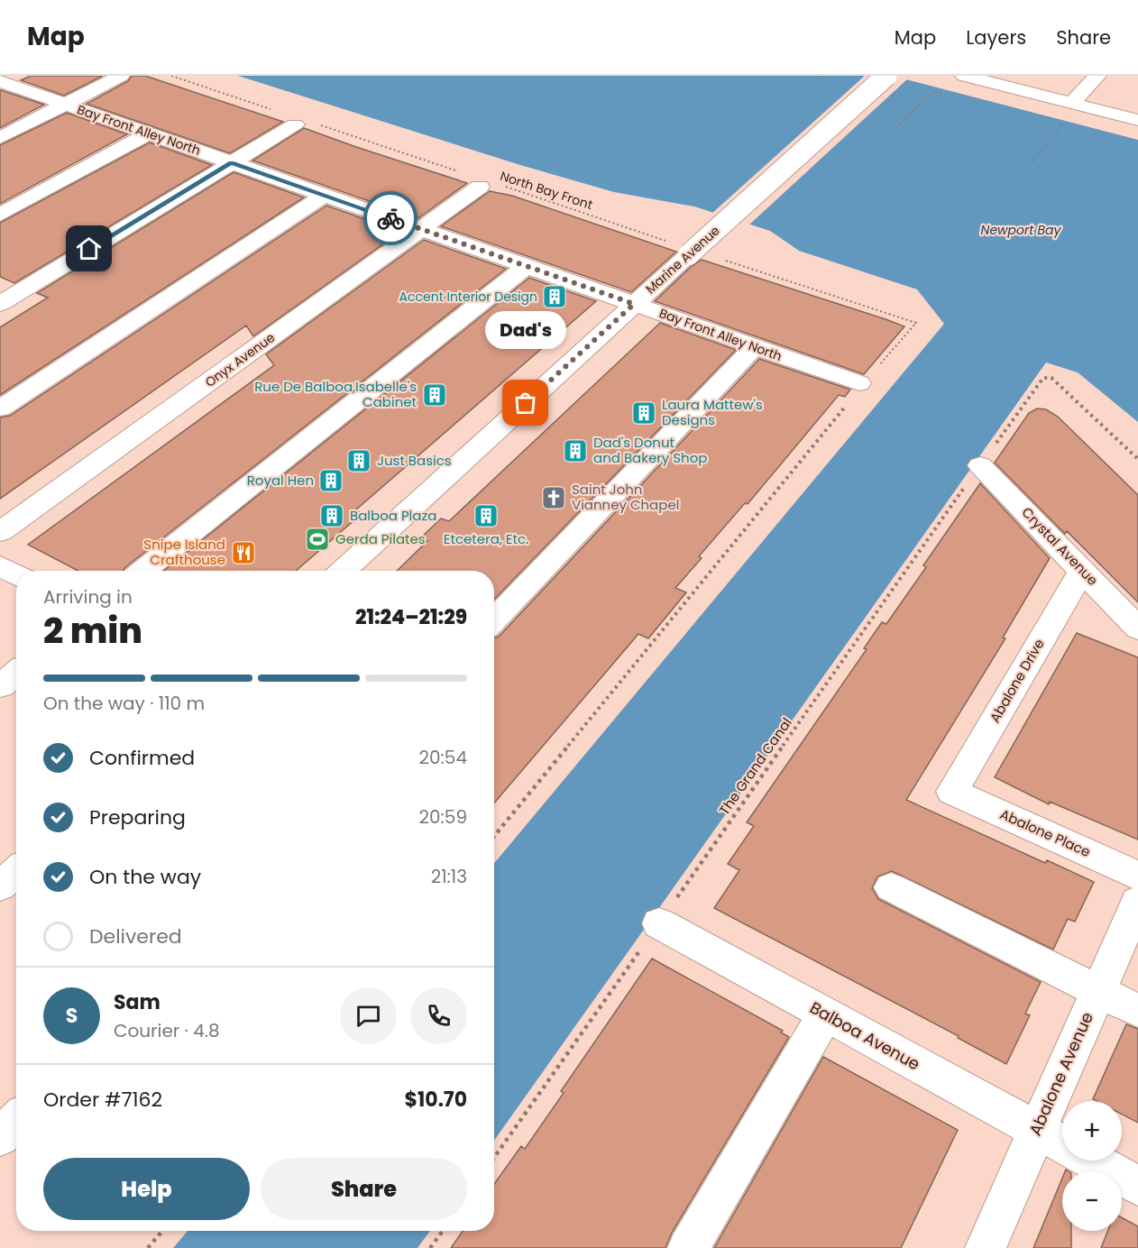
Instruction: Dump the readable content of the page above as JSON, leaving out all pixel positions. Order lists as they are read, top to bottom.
{
  "streets": {
    "street": [
      "Bay Front Alley North",
      "Marine Avenue",
      "Onyx Avenue",
      "Crystal Avenue",
      "Abalone Drive",
      "Abalone Place",
      "Balboa Avenue",
      "Abalone Avenue"
    ],
    "path": ["North Bay Front", "The Grand Canal"]
  },
  "crossings": [
    ["Bay Front Alley North", "Marine Avenue"],
    ["Bay Front Alley North", "Onyx Avenue"],
    ["North Bay Front", "Marine Avenue"],
    ["Crystal Avenue", "Abalone Drive"],
    ["Crystal Avenue", "The Grand Canal"],
    ["Abalone Drive", "Abalone Place"],
    ["The Grand Canal", "Balboa Avenue"],
    ["Balboa Avenue", "Abalone Avenue"]
  ],
  "water": ["Newport Bay"],
  "places": {
    "building": [
      "Accent Interior Design",
      "Rue De Balboa,Isabelle's Cabinet",
      "Laura Mattew's Designs",
      "Dad's Donut and Bakery Shop",
      "Just Basics",
      "Royal Hen",
      "Balboa Plaza",
      "Etcetera, Etc."
    ],
    "other": ["Dad's"],
    "church": ["Saint John Vianney Chapel"],
    "sports": ["Gerda Pilates"],
    "restaurant": ["Snipe Island Crafthouse"]
  },
  "page": {
    "header": "Map",
    "nav": ["Map", "Layers", "Share"],
    "bubble": "Dad's",
    "heading": ["2 min", "Arriving in", "21:24–21:29"],
    "panel": [
      "Sam",
      "Courier · 4.8",
      "Order #7162",
      "$10.70"
    ],
    "bar": "On the way · 110 m",
    "list": [
      ["Confirmed", "20:54"],
      ["Preparing", "20:59"],
      ["On the way", "21:13"],
      "Delivered"
    ],
    "round": "S",
    "map_buttons": ["+", "−"],
    "buttons": ["Help", "Share"]
  }
}
